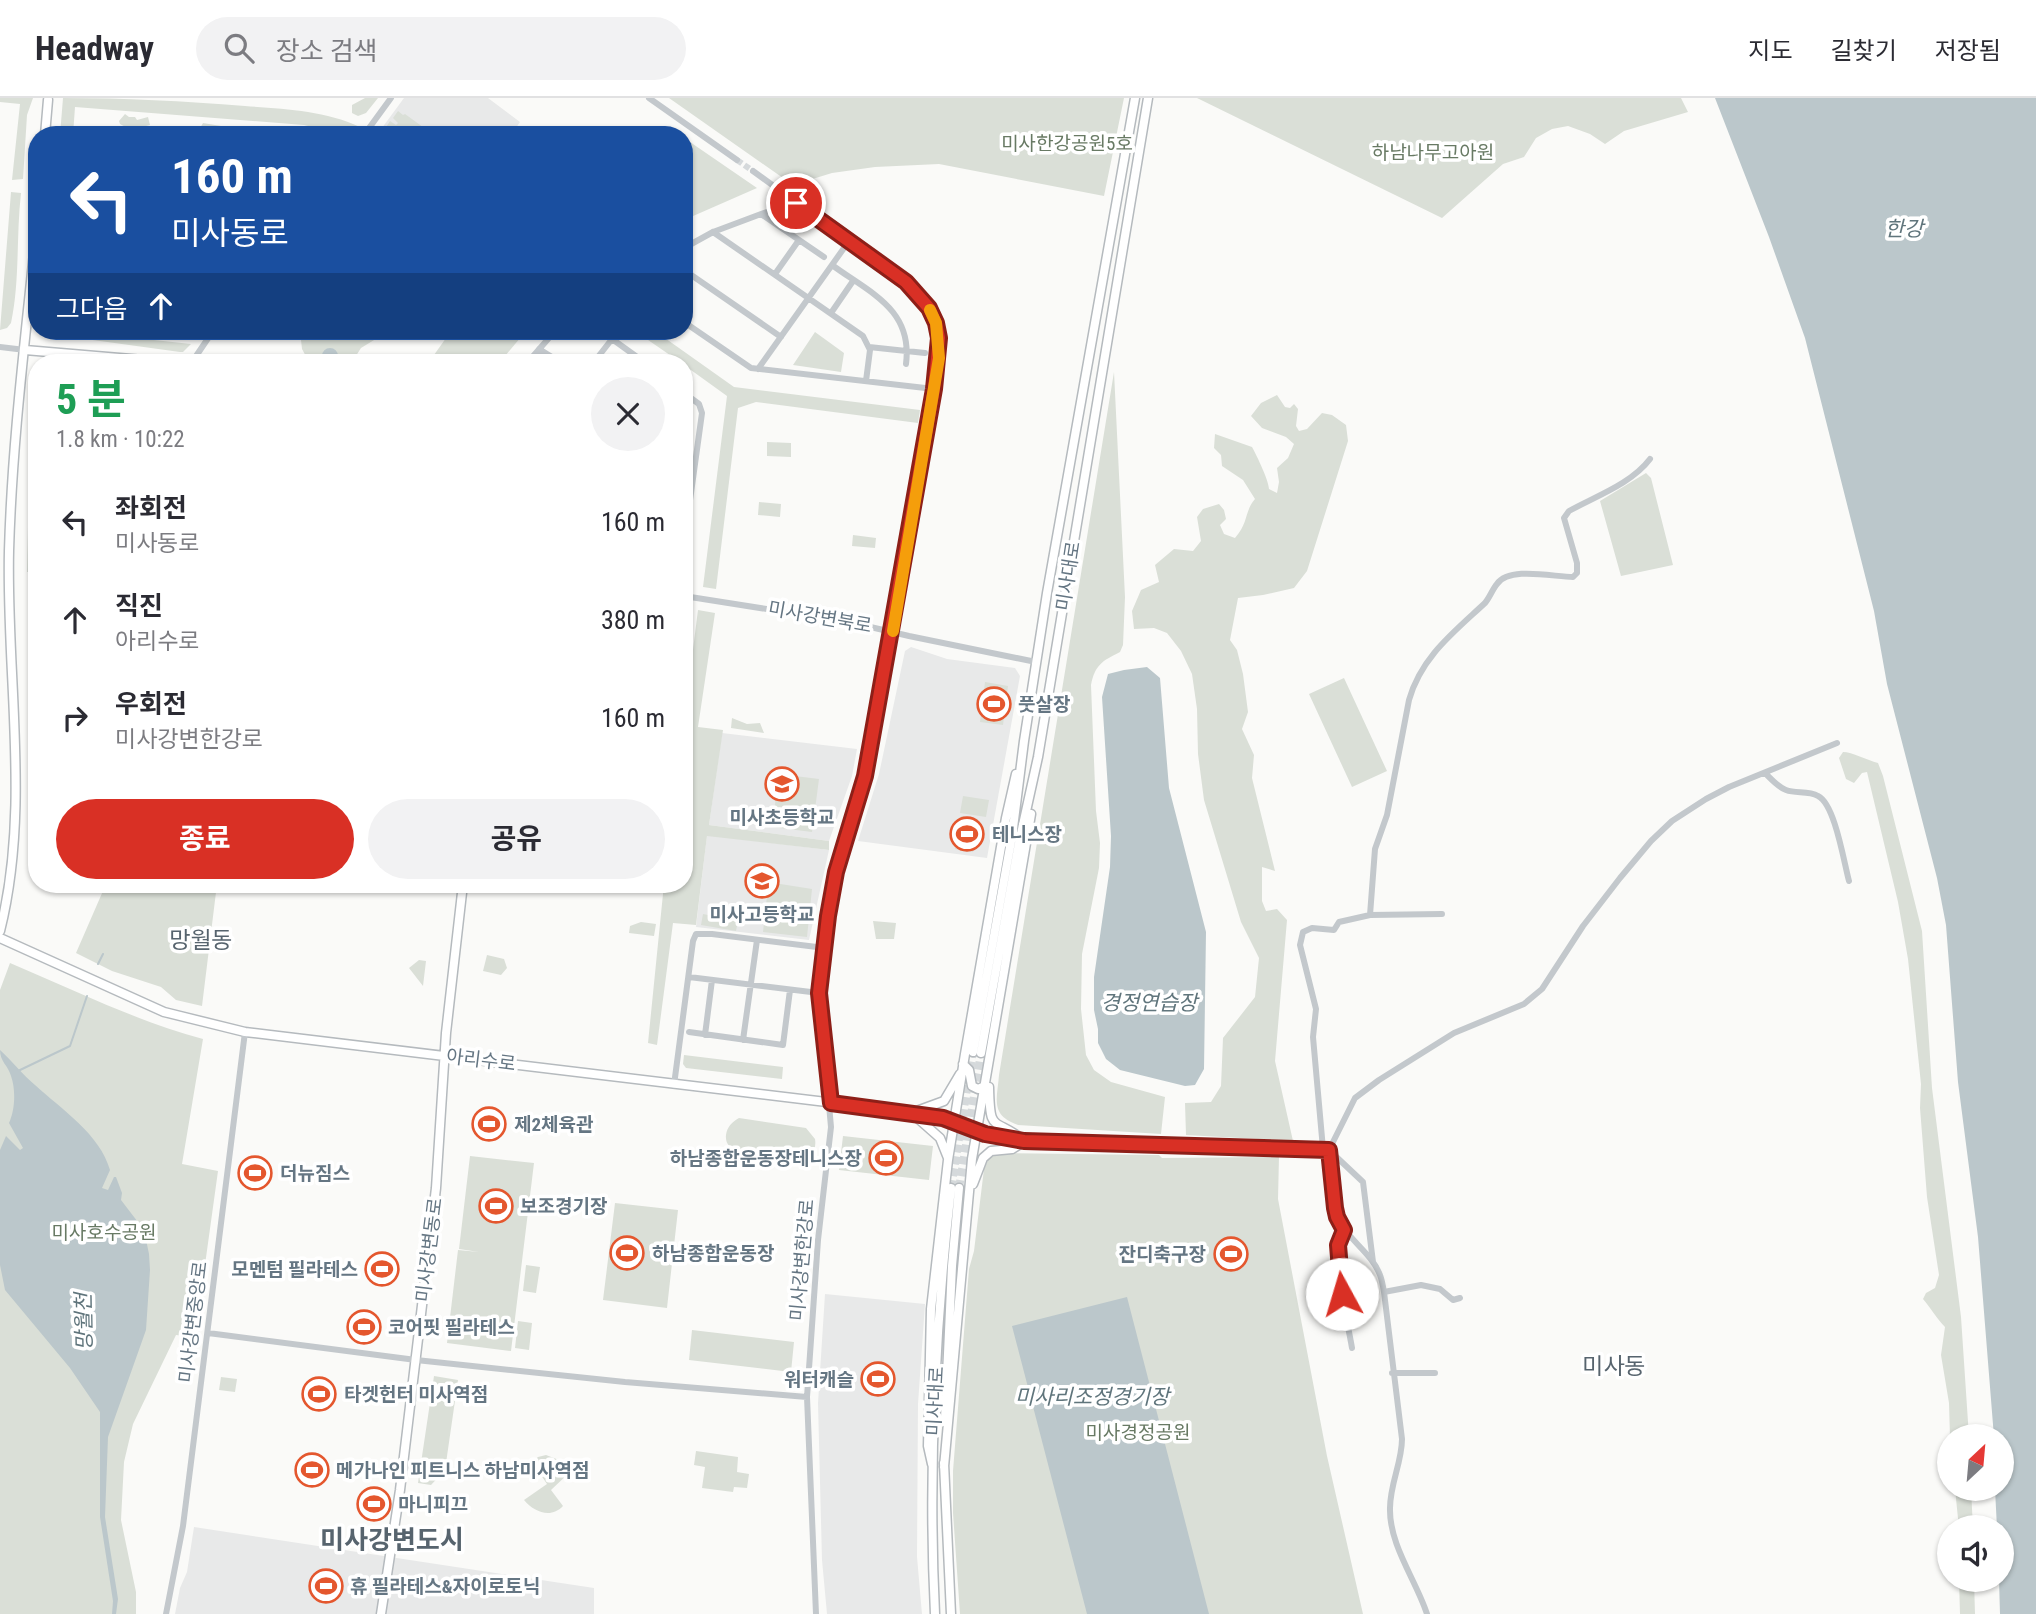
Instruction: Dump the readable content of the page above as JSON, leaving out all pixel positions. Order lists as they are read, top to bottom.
{
  "streets": {
    "main road": ["미사대로", "아리수로", "미사강변동로"],
    "street": ["미사강변북로", "미사강변한강로", "미사강변중앙로"]
  },
  "crossings": [
    ["미사대로", "미사강변북로"],
    ["미사강변북로", "미사강변한강로"],
    ["아리수로", "미사강변동로"],
    ["아리수로", "미사강변한강로"],
    ["아리수로", "미사강변중앙로"]
  ],
  "districts": ["망월동", "미사동", "미사강변도시"],
  "water": [
    "한강",
    "경정연습장",
    "망월천",
    "미사리조정경기장"
  ],
  "parks": [
    "미사한강공원5호",
    "하남나무고아원",
    "미사호수공원",
    "미사경정공원"
  ],
  "places": {
    "sports": [
      "풋살장",
      "테니스장",
      "제2체육관",
      "하남종합운동장테니스장",
      "더뉴짐스",
      "보조경기장",
      "하남종합운동장",
      "잔디축구장",
      "모멘텀 필라테스",
      "코어핏 필라테스",
      "워터캐슬",
      "타겟헌터 미사역점",
      "메가나인 피트니스 하남미사역점",
      "마니피끄",
      "휴 필라테스&자이로토닉"
    ],
    "school or university": ["미사초등학교", "미사고등학교"]
  },
  "north": "top right",
  "page": {
    "header": "Headway",
    "search": "장소 검색",
    "nav": ["지도", "길찾기", "저장됨"],
    "turn": ["160 m", "미사동로"],
    "then": "그다음",
    "heading": ["5 분", "1.8 km · 10:22"],
    "list": [
      {
        "name": "좌회전",
        "note": "미사동로",
        "value": "160 m"
      },
      {
        "name": "직진",
        "note": "아리수로",
        "value": "380 m"
      },
      {
        "name": "우회전",
        "note": "미사강변한강로",
        "value": "160 m"
      }
    ],
    "buttons": ["종료", "공유"]
  }
}
